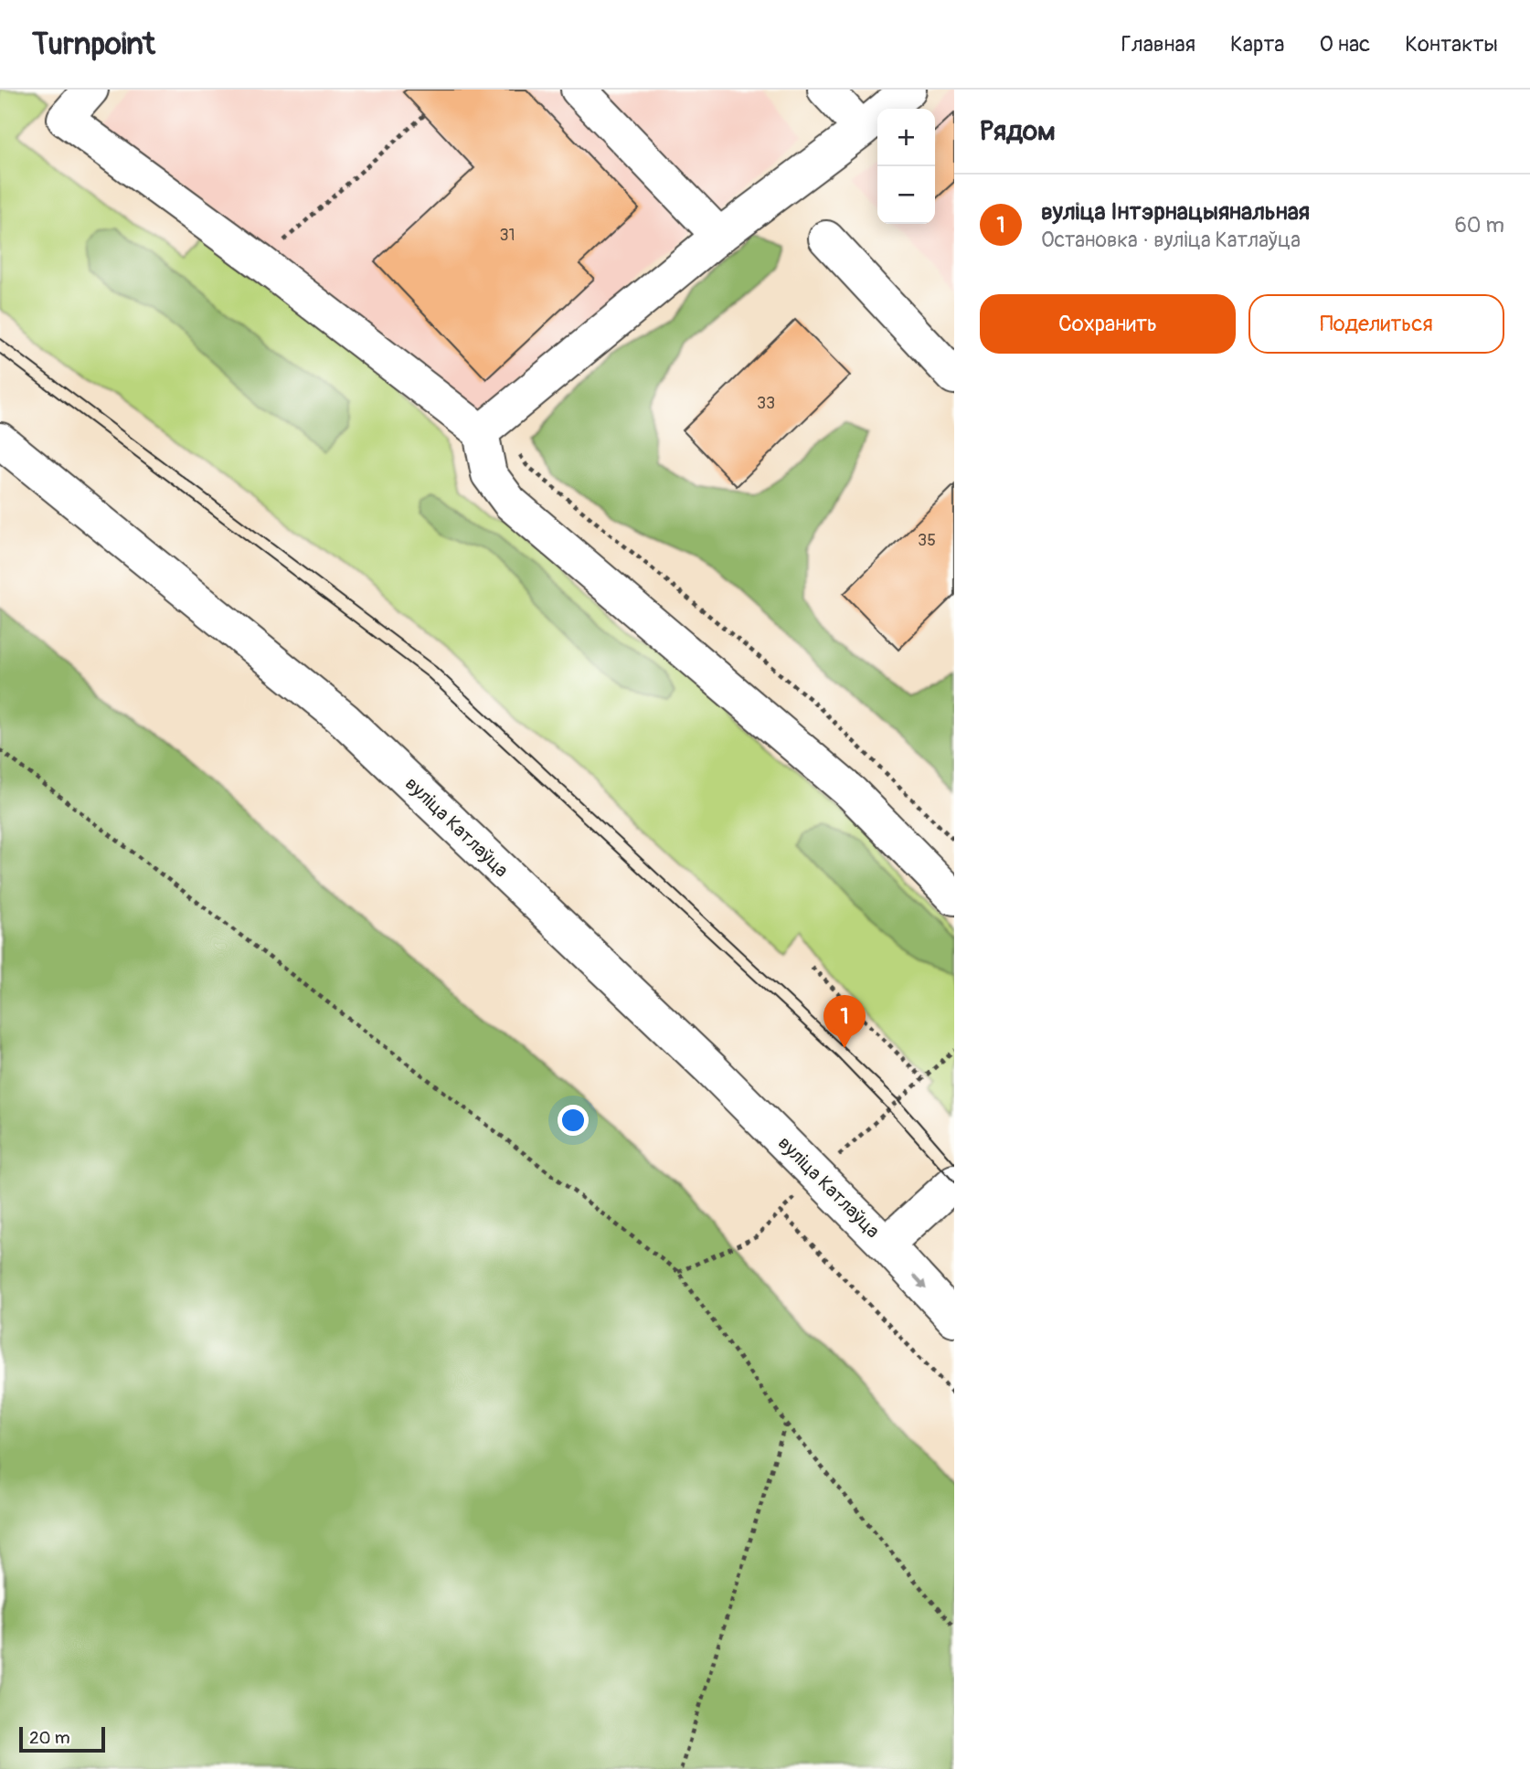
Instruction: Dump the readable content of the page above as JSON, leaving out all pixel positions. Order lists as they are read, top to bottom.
{
  "streets": {
    "main road": ["вуліца Катлаўца"]
  },
  "house_numbers": ["31", "33", "35"],
  "scale_bar": "20 m",
  "page": {
    "header": "Turnpoint",
    "nav": [
      "Главная",
      "Карта",
      "О нас",
      "Контакты"
    ],
    "heading": "Рядом",
    "map_buttons": ["+", "−"],
    "list": [
      {
        "mark": "1",
        "name": "вуліца Інтэрнацыянальная",
        "note": "Остановка · вуліца Катлаўца",
        "value": "60 m"
      }
    ],
    "buttons": ["Сохранить", "Поделиться"],
    "pins": "1",
    "scale": "20 m"
  }
}
